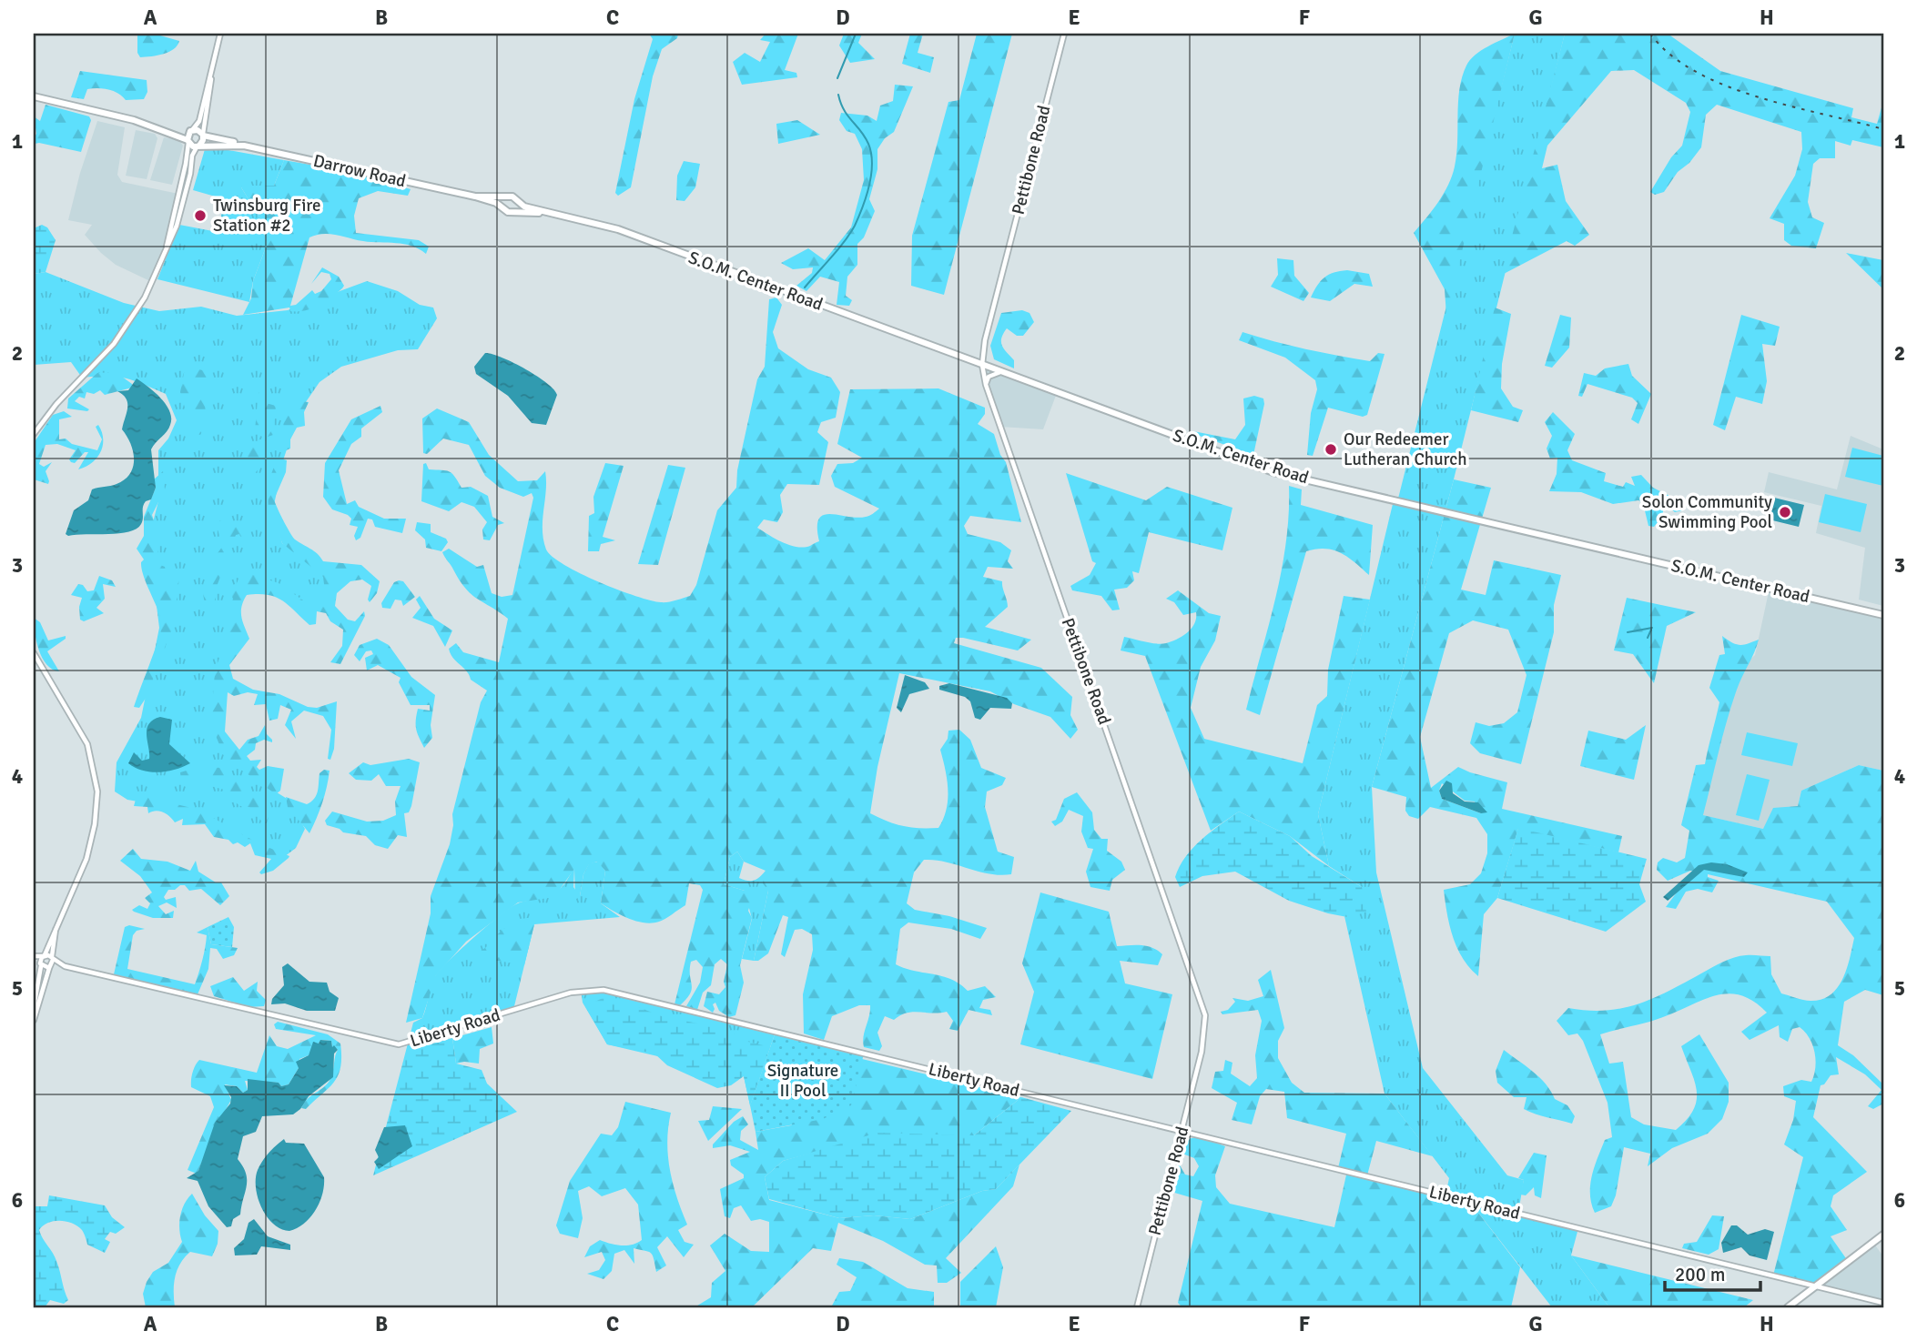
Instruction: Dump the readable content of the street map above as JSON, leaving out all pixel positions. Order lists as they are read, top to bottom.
{
  "streets": {
    "main road": ["Darrow Road", "S.O.M. Center Road"],
    "street": ["Pettibone Road", "Liberty Road"]
  },
  "crossings": [
    ["Pettibone Road", "S.O.M. Center Road"],
    ["Pettibone Road", "Liberty Road"],
    ["Darrow Road", "S.O.M. Center Road"]
  ],
  "parks": ["Signature II Pool"],
  "places": ["Twinsburg Fire Station #2", "Our Redeemer Lutheran Church", "Solon Community Swimming Pool"],
  "scale_bar": "200 m",
  "grid": {
    "columns": [
      "A",
      "B",
      "C",
      "D",
      "E",
      "F",
      "G",
      "H"
    ],
    "rows": [
      "1",
      "2",
      "3",
      "4",
      "5",
      "6"
    ]
  }
}
